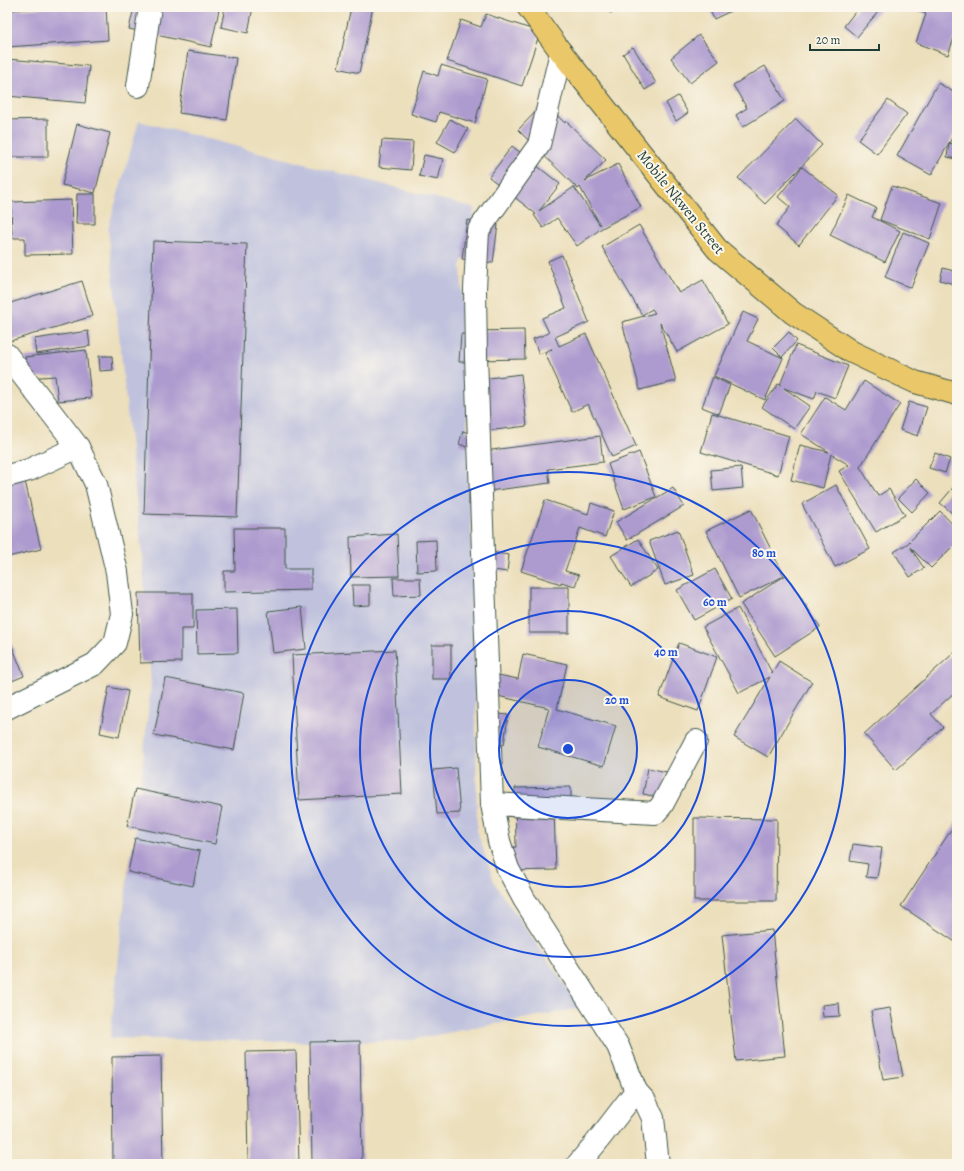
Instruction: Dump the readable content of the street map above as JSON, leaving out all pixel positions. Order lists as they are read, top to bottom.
{
  "streets": {
    "highway": ["Mobile Nkwen Street"]
  },
  "scale_bar": "20 m",
  "rings": [
    "80 m",
    "60 m",
    "40 m",
    "20 m"
  ]
}
